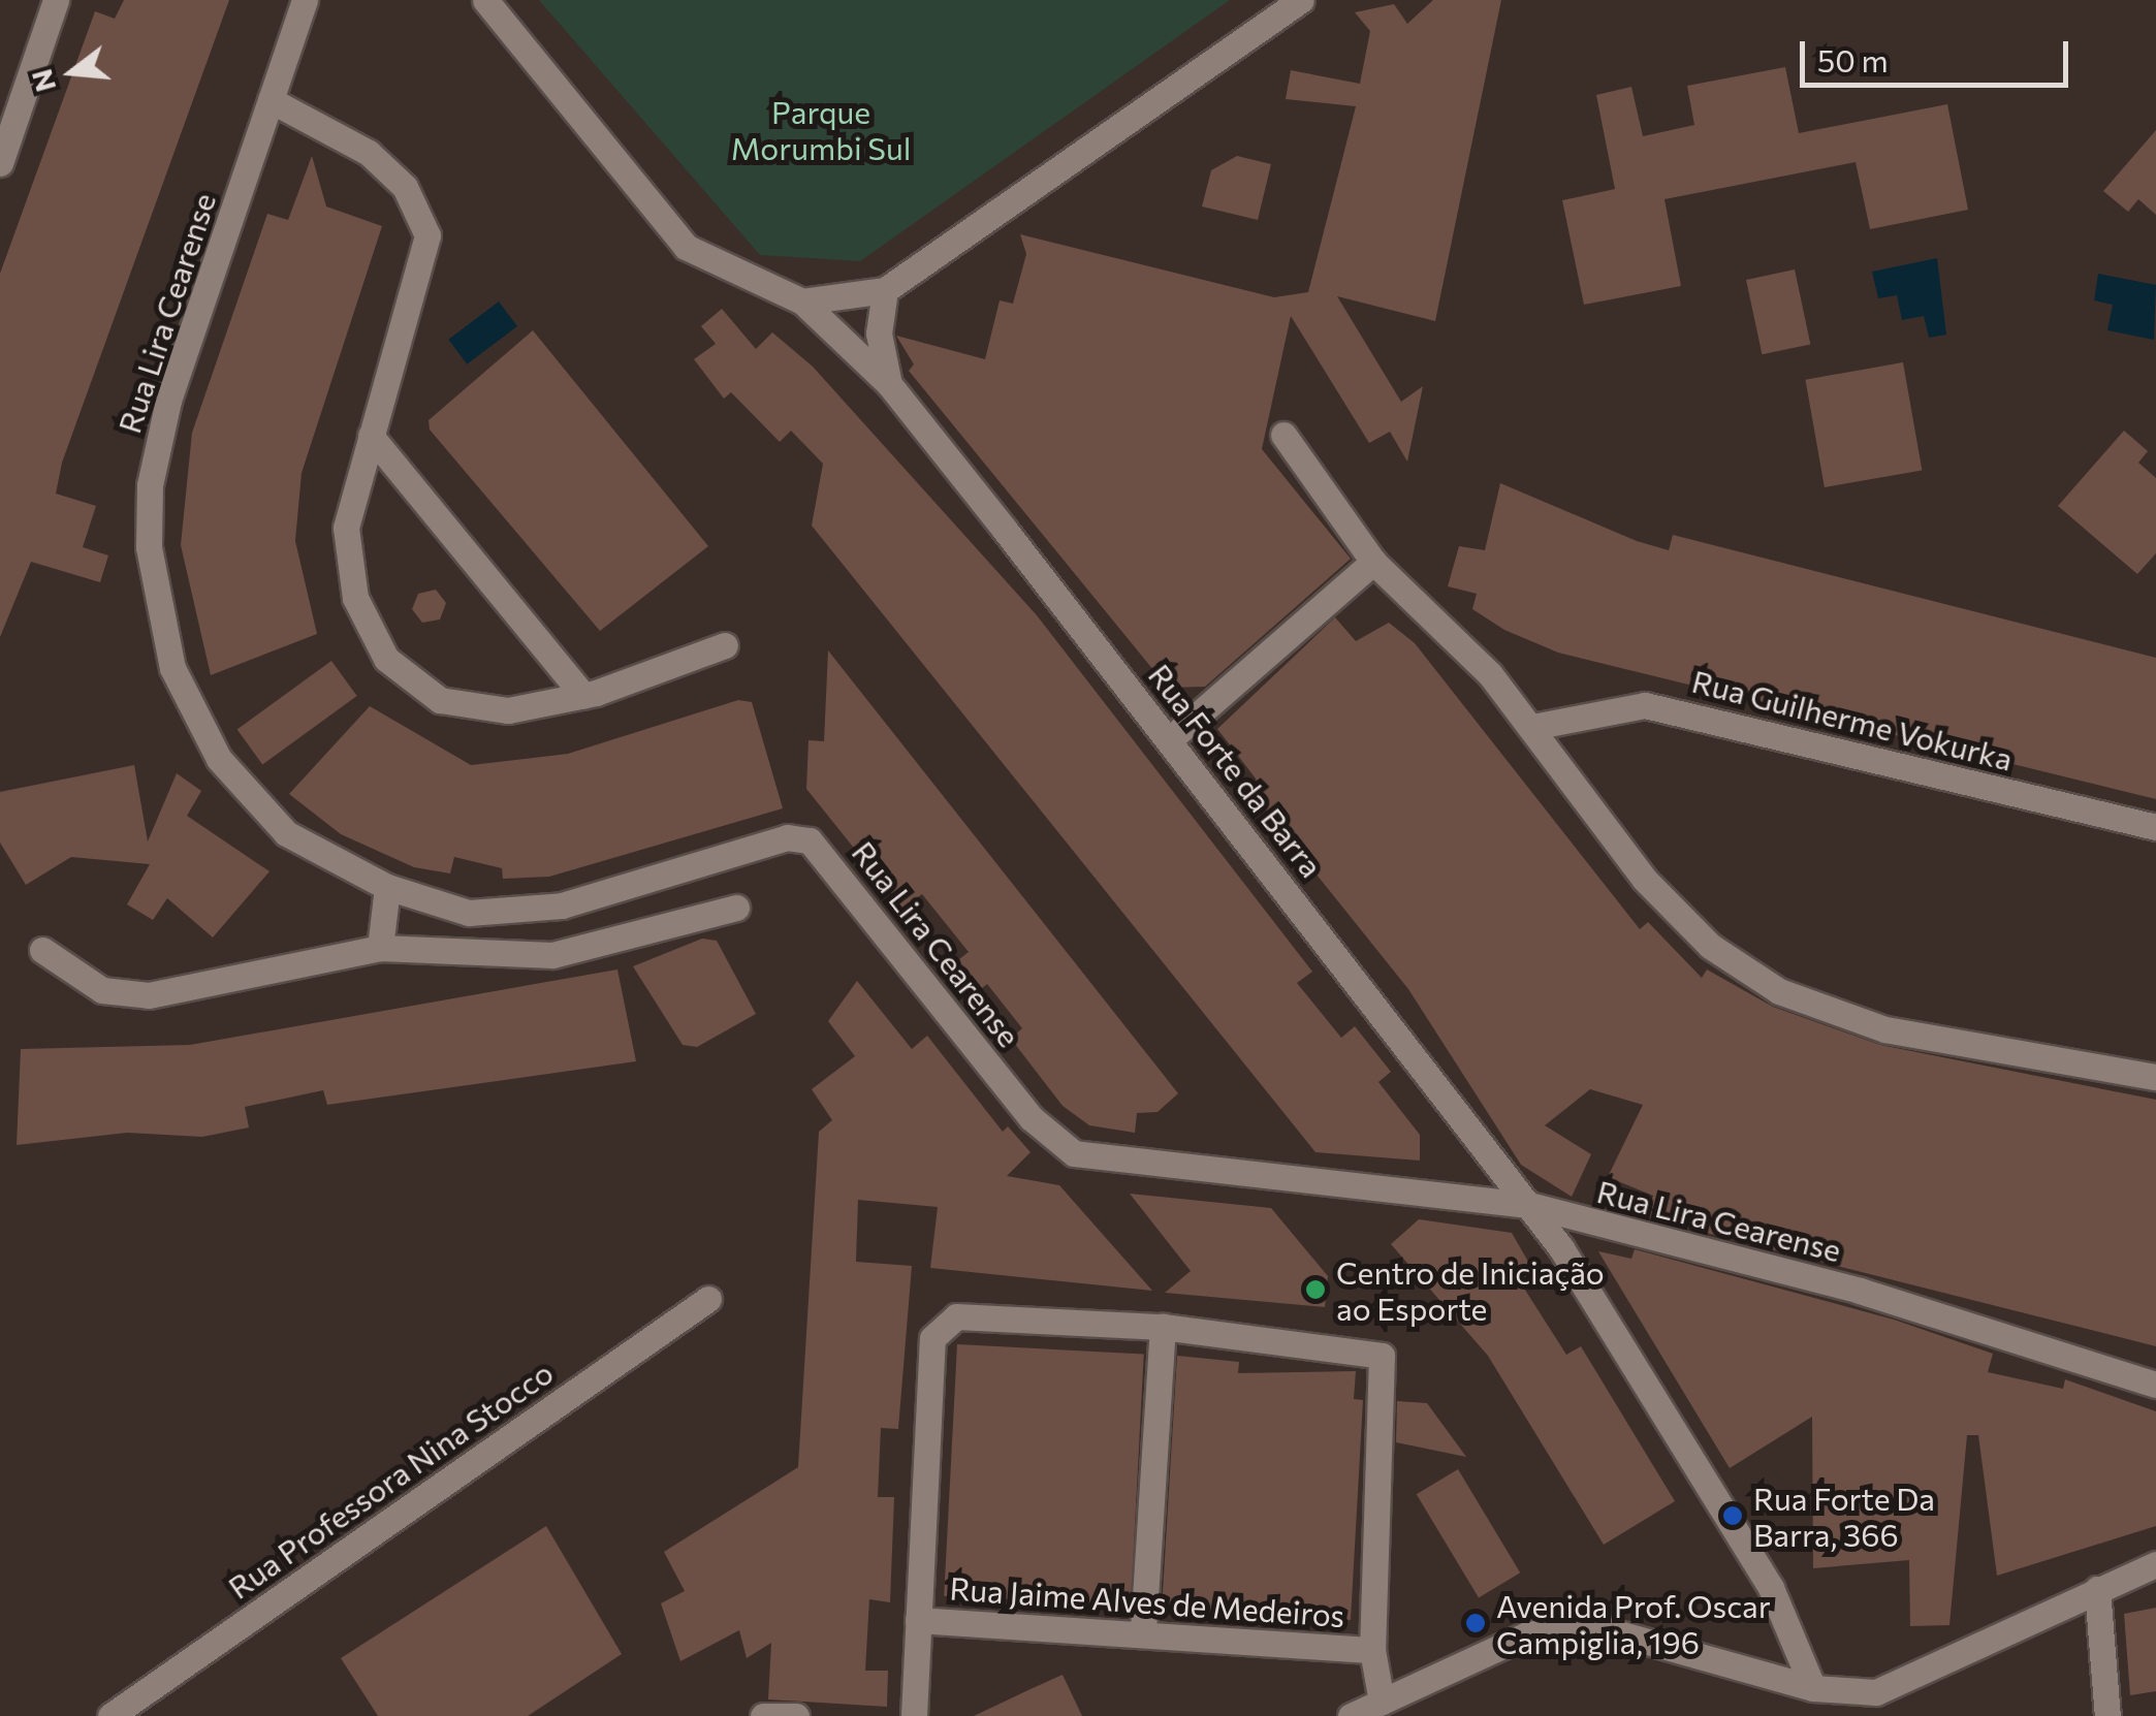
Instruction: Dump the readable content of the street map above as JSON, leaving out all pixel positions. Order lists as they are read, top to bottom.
{
  "streets": {
    "street": [
      "Rua Lira Cearense",
      "Rua Guilherme Vokurka",
      "Rua Forte da Barra",
      "Rua Professora Nina Stocco",
      "Rua Jaime Alves de Medeiros"
    ]
  },
  "crossings": [
    ["Rua Lira Cearense", "Rua Forte da Barra"]
  ],
  "parks": ["Parque Morumbi Sul"],
  "places": ["Centro de Iniciação ao Esporte", "Rua Forte Da Barra, 366", "Avenida Prof. Oscar Campiglia, 196"],
  "scale_bar": "50 m",
  "north": "left"
}
